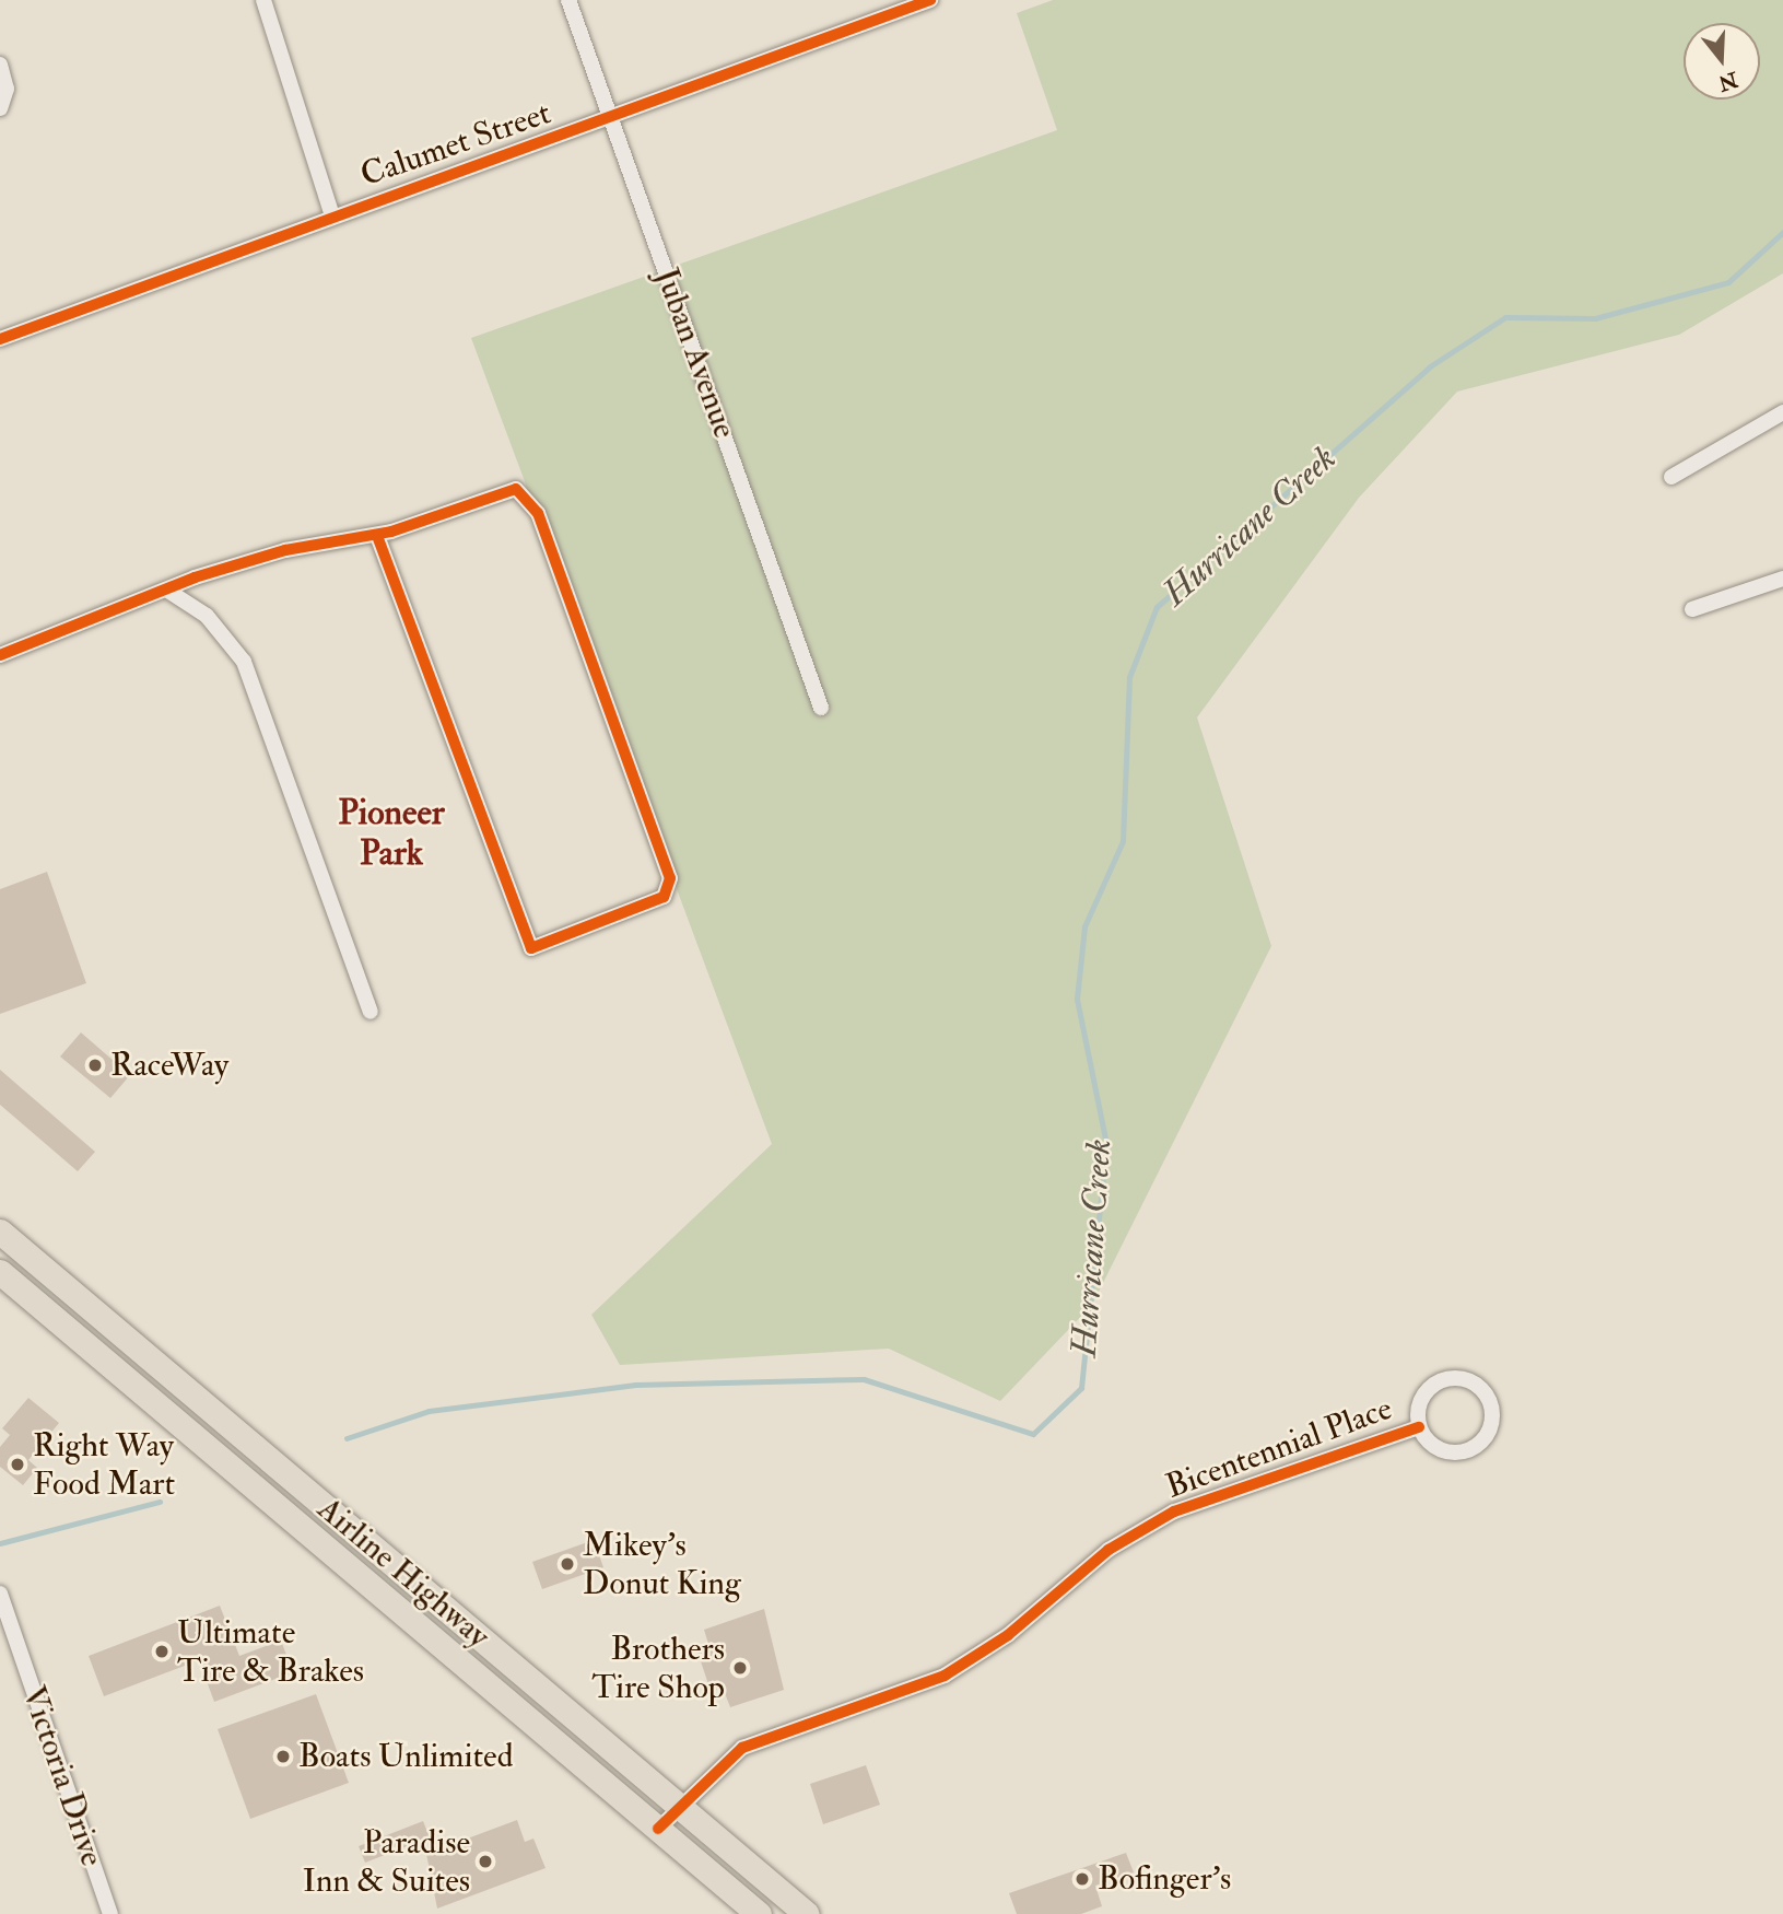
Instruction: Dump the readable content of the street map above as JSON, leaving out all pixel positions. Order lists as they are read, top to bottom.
{
  "streets": {
    "highway": ["Airline Highway"],
    "street": [
      "Calumet Street",
      "Juban Avenue",
      "Bicentennial Place",
      "Victoria Drive"
    ]
  },
  "crossings": [
    ["Calumet Street", "Juban Avenue"],
    ["Bicentennial Place", "Airline Highway"]
  ],
  "districts": ["Pioneer Park"],
  "water": ["Hurricane Creek"],
  "places": [
    "RaceWay",
    "Right Way Food Mart",
    "Mikey's Donut King",
    "Ultimate Tire & Brakes",
    "Brothers Tire Shop",
    "Boats Unlimited",
    "Paradise Inn & Suites",
    "Bofinger's"
  ],
  "north": "bottom"
}
